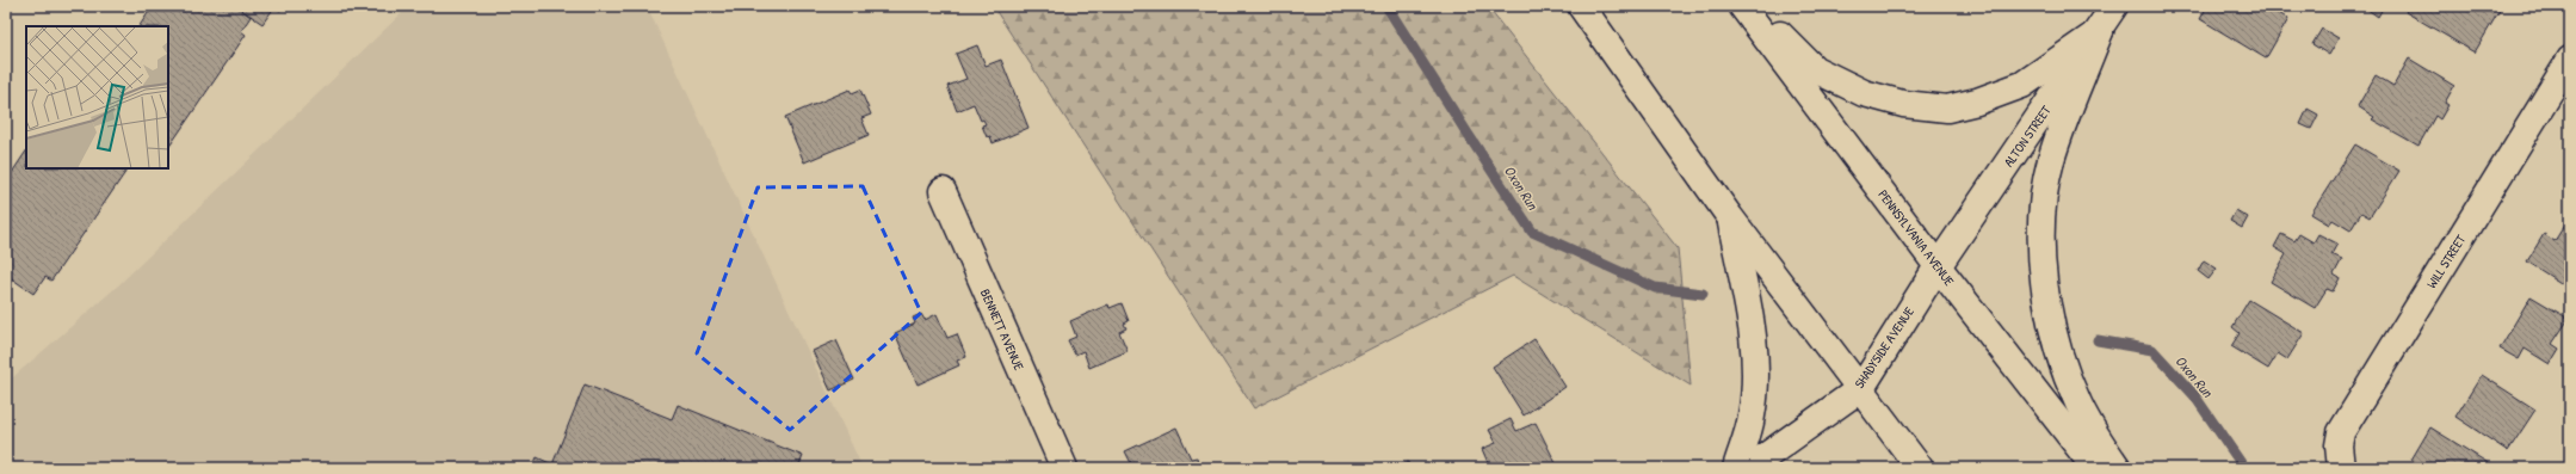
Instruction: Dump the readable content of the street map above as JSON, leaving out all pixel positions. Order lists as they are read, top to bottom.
{
  "streets": {
    "main road": [
      "ALTON STREET",
      "PENNSYLVANIA AVENUE",
      "WILL STREET",
      "BENNETT AVENUE",
      "SHADYSIDE AVENUE"
    ]
  },
  "crossings": [
    ["ALTON STREET", "PENNSYLVANIA AVENUE"],
    ["ALTON STREET", "SHADYSIDE AVENUE"],
    ["PENNSYLVANIA AVENUE", "SHADYSIDE AVENUE"]
  ],
  "water": ["Oxon Run"]
}
